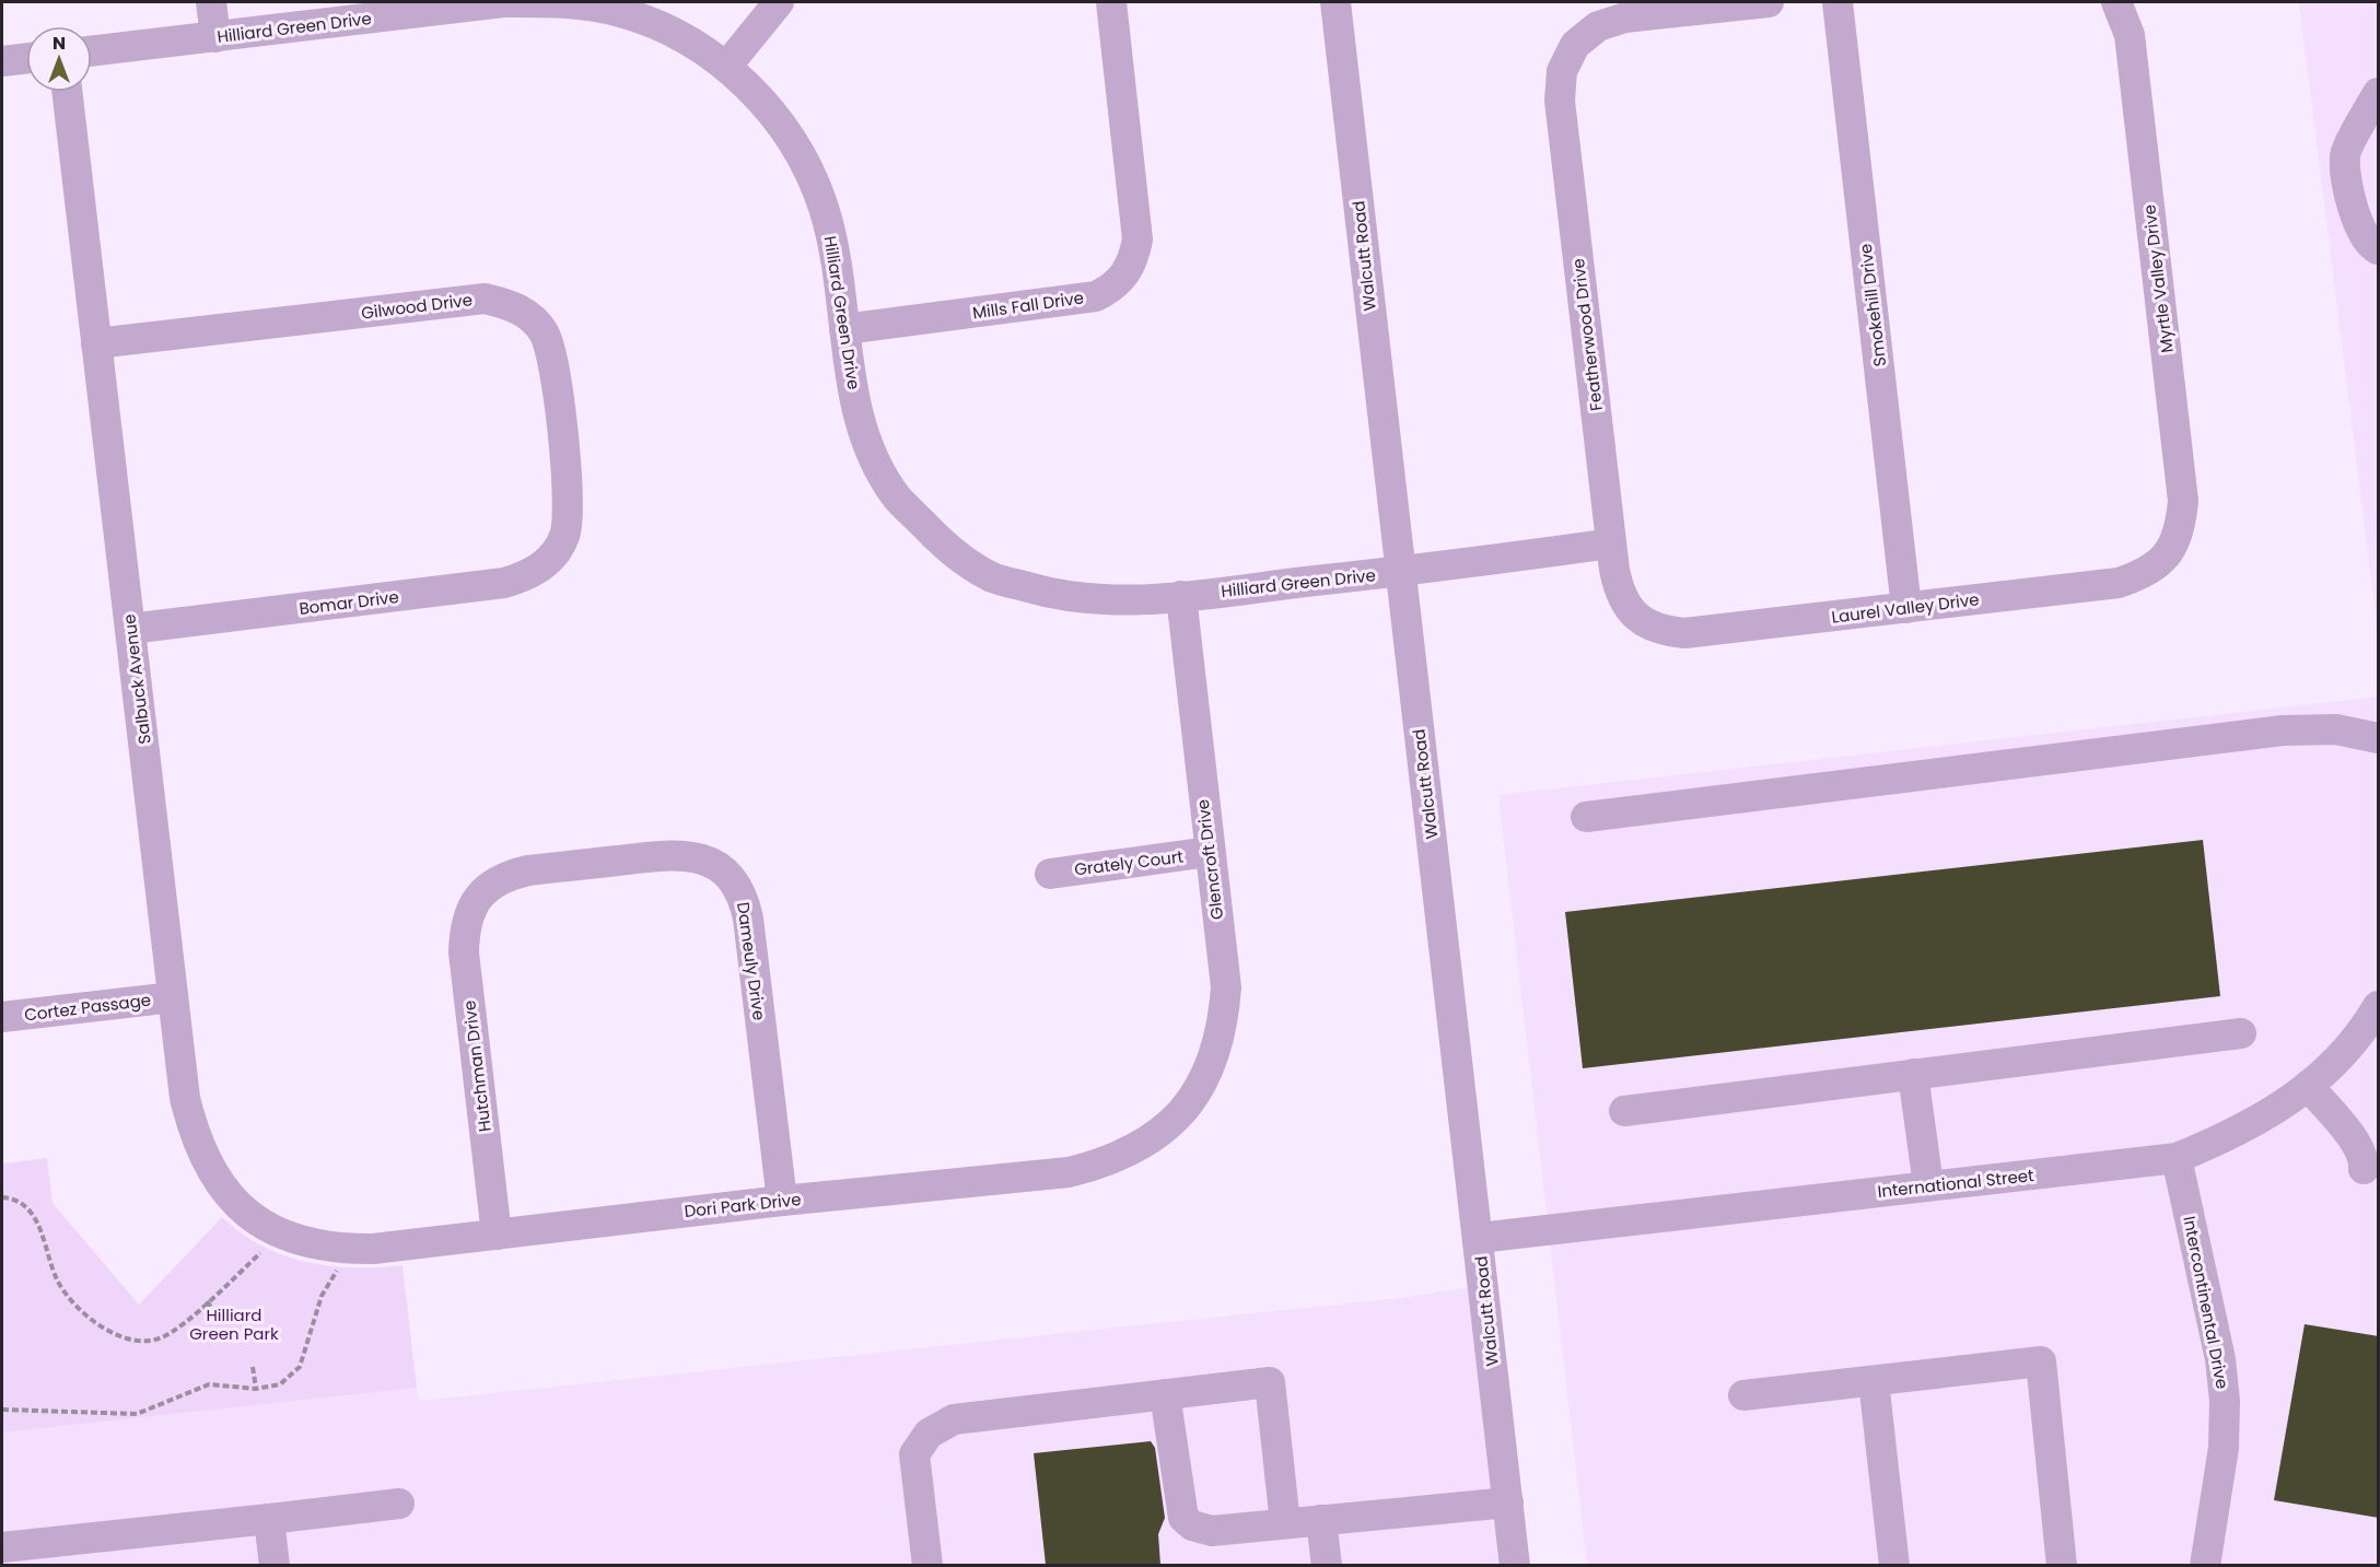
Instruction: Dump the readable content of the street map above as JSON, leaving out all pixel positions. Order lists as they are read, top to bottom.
{
  "streets": {
    "street": [
      "Hilliard Green Drive",
      "Walcutt Road",
      "Myrtle Valley Drive",
      "Mills Fall Drive",
      "Smokehill Drive",
      "Gilwood Drive",
      "Featherwood Drive",
      "Bomar Drive",
      "Laurel Valley Drive",
      "Salbuck Avenue",
      "Glencroft Drive",
      "Grately Court",
      "Dameuly Drive",
      "Cortez Passage",
      "Hutchman Drive",
      "International Street",
      "Dori Park Drive",
      "Intercontinental Drive"
    ]
  },
  "crossings": [
    ["Hilliard Green Drive", "Walcutt Road"],
    ["Hilliard Green Drive", "Mills Fall Drive"],
    ["Hilliard Green Drive", "Featherwood Drive"],
    ["Hilliard Green Drive", "Glencroft Drive"],
    ["Walcutt Road", "International Street"],
    ["Myrtle Valley Drive", "Laurel Valley Drive"],
    ["Smokehill Drive", "Laurel Valley Drive"],
    ["Gilwood Drive", "Bomar Drive"],
    ["Gilwood Drive", "Salbuck Avenue"],
    ["Featherwood Drive", "Laurel Valley Drive"],
    ["Bomar Drive", "Salbuck Avenue"],
    ["Salbuck Avenue", "Cortez Passage"],
    ["Salbuck Avenue", "Dori Park Drive"],
    ["Glencroft Drive", "Grately Court"],
    ["Glencroft Drive", "Dori Park Drive"],
    ["Dameuly Drive", "Hutchman Drive"],
    ["Dameuly Drive", "Dori Park Drive"],
    ["Hutchman Drive", "Dori Park Drive"],
    ["International Street", "Intercontinental Drive"]
  ],
  "parks": ["Hilliard Green Park"],
  "north": "top"
}
